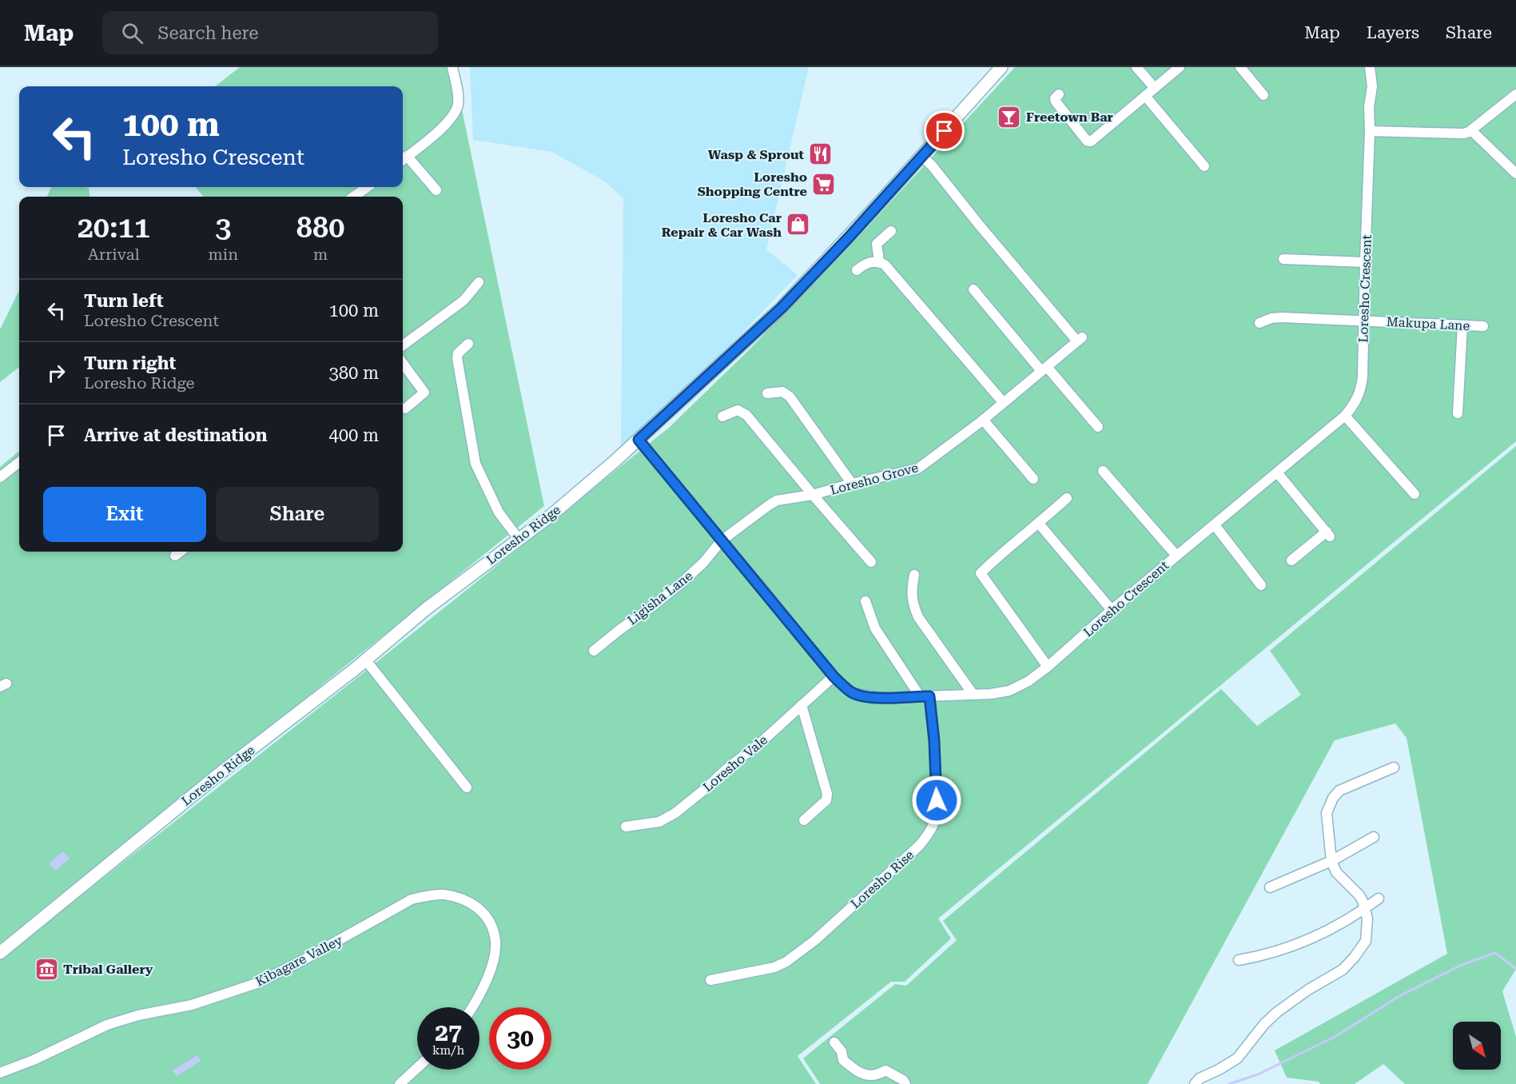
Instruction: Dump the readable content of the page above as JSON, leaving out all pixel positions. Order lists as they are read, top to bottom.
{
  "streets": {
    "main road": ["Loresho Ridge"],
    "street": [
      "Loresho Crescent",
      "Makupa Lane",
      "Loresho Grove",
      "Ligisha Lane",
      "Loresho Vale",
      "Loresho Rise",
      "Kibagare Valley"
    ]
  },
  "crossings": [
    ["Loresho Crescent", "Makupa Lane"],
    ["Loresho Crescent", "Loresho Grove"],
    ["Loresho Crescent", "Loresho Ridge"],
    ["Loresho Crescent", "Ligisha Lane"],
    ["Loresho Crescent", "Loresho Vale"],
    ["Loresho Crescent", "Loresho Rise"],
    ["Loresho Grove", "Loresho Ridge"],
    ["Loresho Grove", "Ligisha Lane"]
  ],
  "places": {
    "bar": ["Freetown Bar"],
    "restaurant": ["Wasp & Sprout"],
    "supermarket": ["Loresho Shopping Centre"],
    "shop": ["Loresho Car Repair & Car Wash"],
    "museum": ["Tribal Gallery"]
  },
  "north": "bottom right",
  "page": {
    "header": "Map",
    "search": "Search here",
    "nav": ["Map", "Layers", "Share"],
    "turn": ["100 m", "Loresho Crescent"],
    "eta": [
      "20:11",
      "Arrival",
      "3",
      "min",
      "880",
      "m"
    ],
    "list": [
      {
        "name": "Turn left",
        "note": "Loresho Crescent",
        "value": "100 m"
      },
      {
        "name": "Turn right",
        "note": "Loresho Ridge",
        "value": "380 m"
      },
      {
        "name": "Arrive at destination",
        "value": "400 m"
      }
    ],
    "buttons": ["Exit", "Share"],
    "speed": "27 km/h",
    "limit": "30"
  }
}
